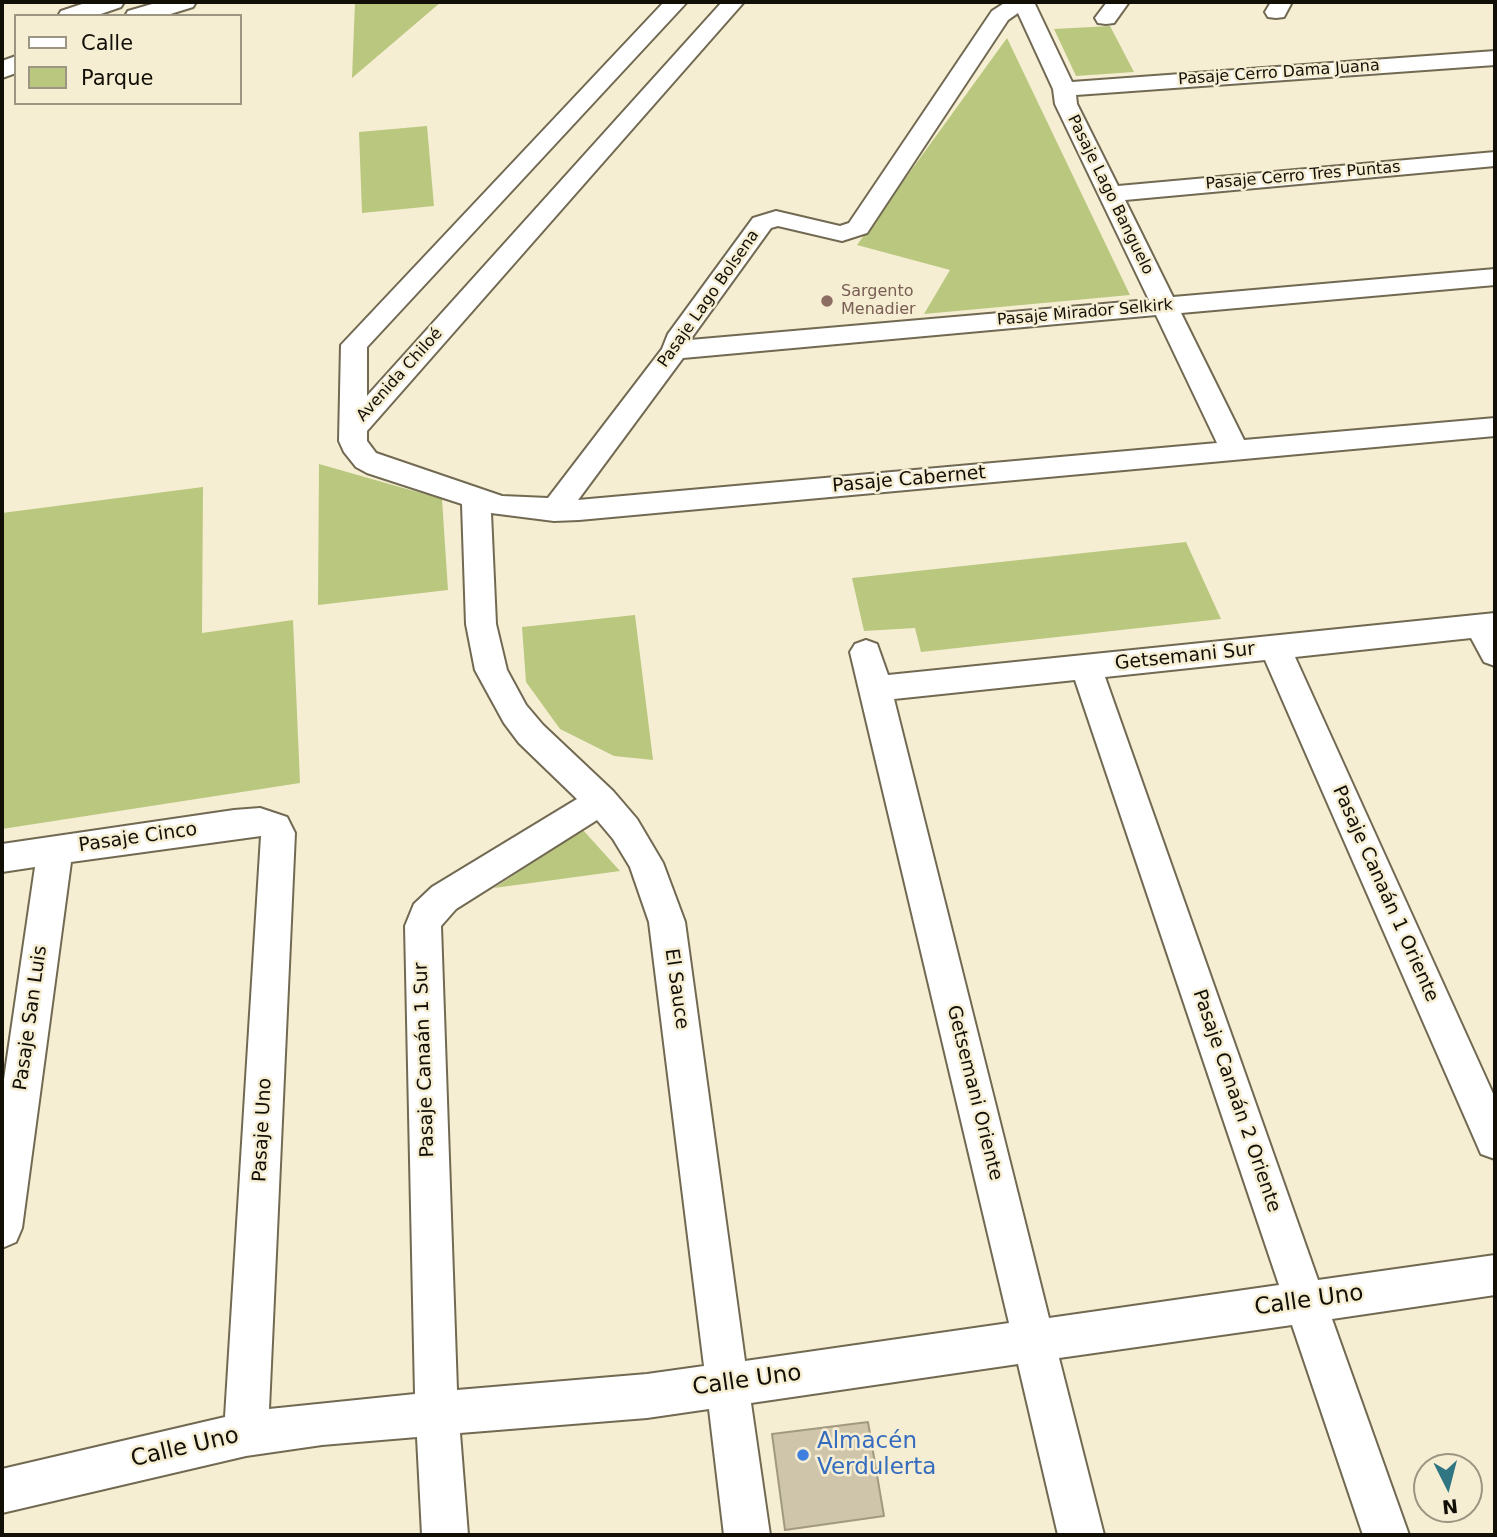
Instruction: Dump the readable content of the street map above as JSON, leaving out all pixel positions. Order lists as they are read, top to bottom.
{
  "streets": {
    "street": [
      "Pasaje Cerro Dama Juana",
      "Pasaje Cerro Tres Puntas",
      "Pasaje Lago Banguelo",
      "Pasaje Lago Bolsena",
      "Pasaje Mirador Selkirk",
      "Avenida Chiloé",
      "Pasaje Cabernet",
      "Getsemani Sur",
      "Pasaje Cinco",
      "Pasaje Canaán 1 Oriente",
      "El Sauce",
      "Pasaje San Luis",
      "Pasaje Canaán 1 Sur",
      "Getsemani Oriente",
      "Pasaje Canaán 2 Oriente",
      "Pasaje Uno",
      "Calle Uno"
    ]
  },
  "crossings": [
    ["Pasaje Cerro Dama Juana", "Pasaje Lago Banguelo"],
    ["Pasaje Cerro Dama Juana", "Pasaje Lago Bolsena"],
    ["Pasaje Cerro Tres Puntas", "Pasaje Lago Banguelo"],
    ["Pasaje Lago Banguelo", "Pasaje Lago Bolsena"],
    ["Pasaje Lago Banguelo", "Pasaje Mirador Selkirk"],
    ["Pasaje Lago Banguelo", "Pasaje Cabernet"],
    ["Pasaje Lago Bolsena", "Pasaje Mirador Selkirk"],
    ["Pasaje Lago Bolsena", "Pasaje Cabernet"],
    ["Avenida Chiloé", "Pasaje Cabernet"],
    ["Pasaje Cabernet", "El Sauce"],
    ["Getsemani Sur", "Pasaje Canaán 1 Oriente"],
    ["Getsemani Sur", "Getsemani Oriente"],
    ["Getsemani Sur", "Pasaje Canaán 2 Oriente"],
    ["Pasaje Cinco", "Pasaje San Luis"],
    ["Pasaje Cinco", "Pasaje Uno"],
    ["El Sauce", "Pasaje Canaán 1 Sur"],
    ["El Sauce", "Calle Uno"],
    ["Pasaje Canaán 1 Sur", "Calle Uno"],
    ["Getsemani Oriente", "Calle Uno"],
    ["Pasaje Canaán 2 Oriente", "Calle Uno"],
    ["Pasaje Uno", "Calle Uno"]
  ],
  "places": ["Sargento Menadier", "Almacén Verdulerta"],
  "legend": ["Calle", "Parque"],
  "north": "bottom"
}
